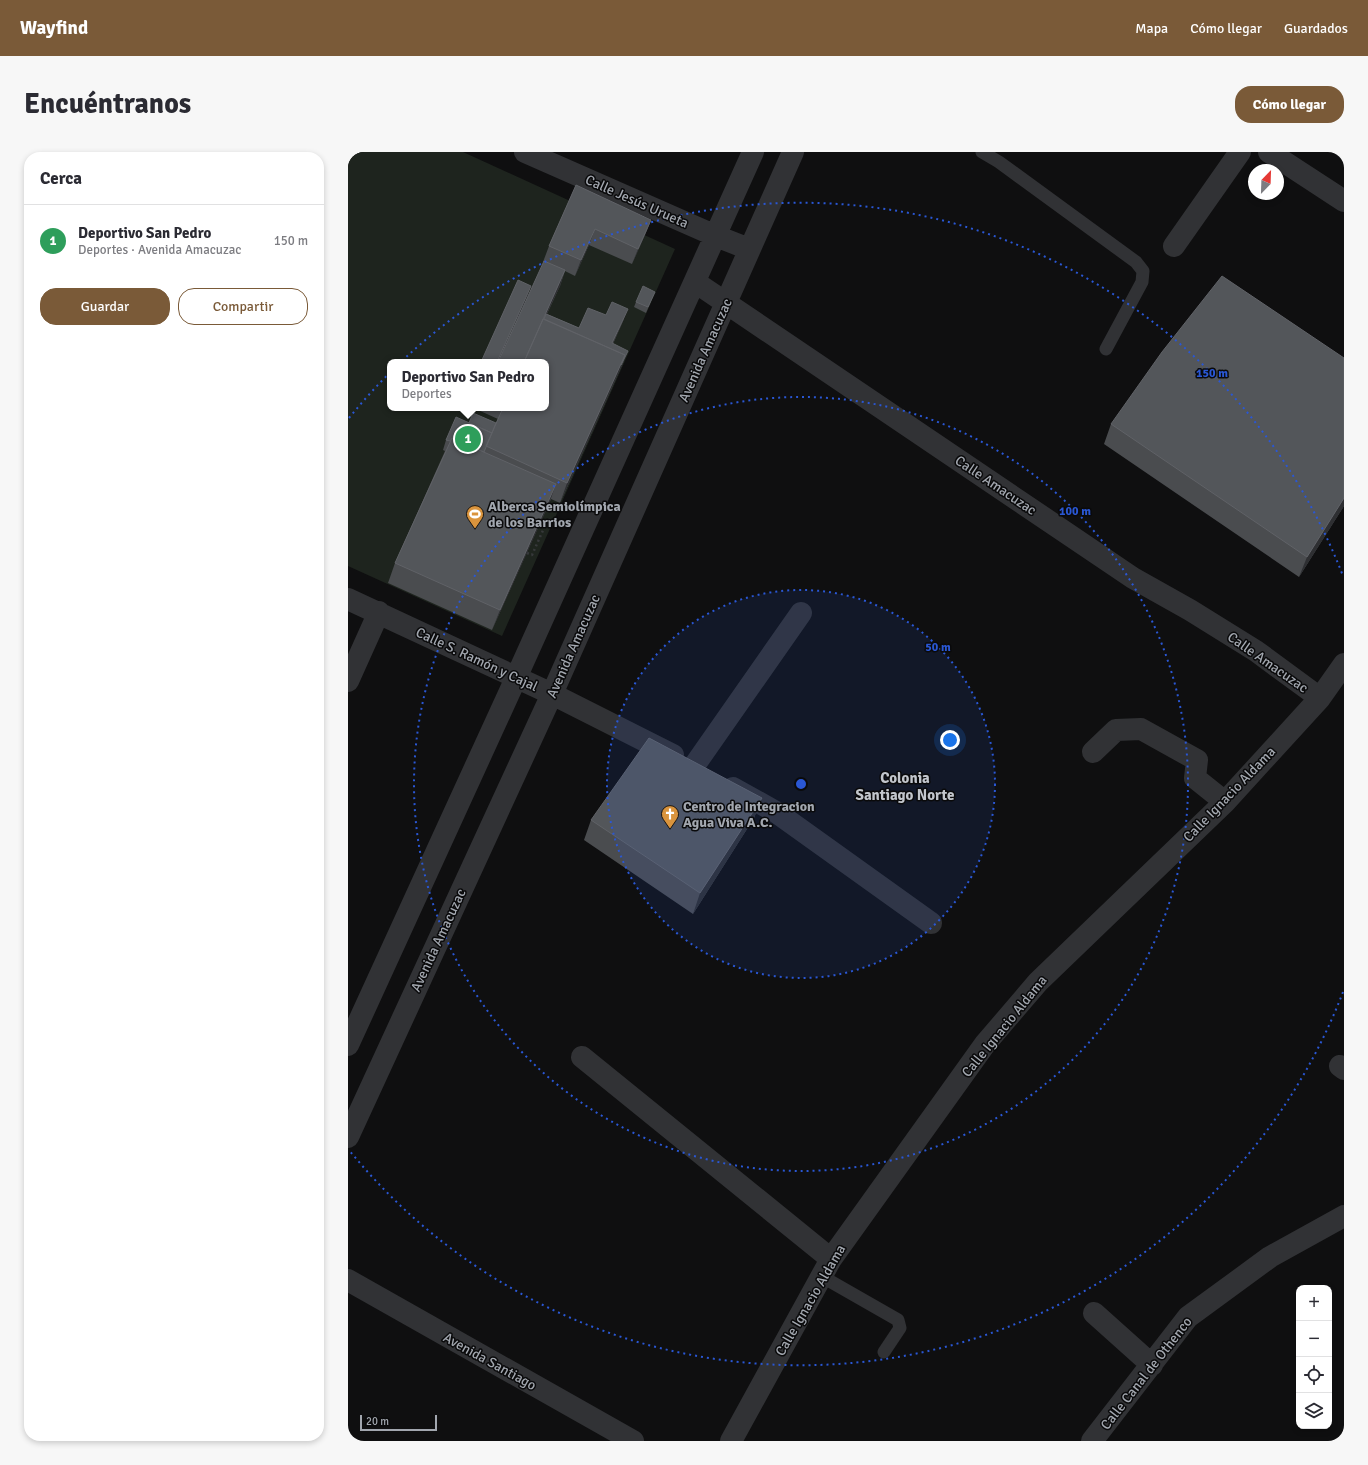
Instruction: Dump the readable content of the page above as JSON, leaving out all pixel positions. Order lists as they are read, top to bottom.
{
  "streets": {
    "street": [
      "Calle Jesús Urueta",
      "Avenida Amacuzac",
      "Calle Amacuzac",
      "Calle S. Ramón y Cajal",
      "Calle Ignacio Aldama",
      "Avenida Santiago",
      "Calle Canal de Othenco"
    ]
  },
  "crossings": [
    ["Calle Jesús Urueta", "Avenida Amacuzac"],
    ["Avenida Amacuzac", "Calle Amacuzac"],
    ["Avenida Amacuzac", "Calle S. Ramón y Cajal"],
    ["Calle Amacuzac", "Calle Ignacio Aldama"]
  ],
  "districts": ["Colonia Santiago Norte"],
  "places": {
    "sports": ["Alberca Semiolímpica de los Barrios"],
    "church": ["Centro de Integracion Agua Viva A.C."]
  },
  "scale_bar": "20 m",
  "north": "top right",
  "page": {
    "header": "Wayfind",
    "nav": ["Mapa", "Cómo llegar", "Guardados"],
    "buttons": [
      "Cómo llegar",
      ["Guardar", "Compartir"]
    ],
    "title": "Encuéntranos",
    "heading": "Cerca",
    "list": [
      {
        "mark": "1",
        "name": "Deportivo San Pedro",
        "note": "Deportes · Avenida Amacuzac",
        "value": "150 m"
      }
    ],
    "popup": ["Deportivo San Pedro", "Deportes"],
    "pins": "1",
    "map_buttons": ["+", "−"],
    "scale": "20 m"
  },
  "rings": ["150 m", "100 m", "50 m"]
}
